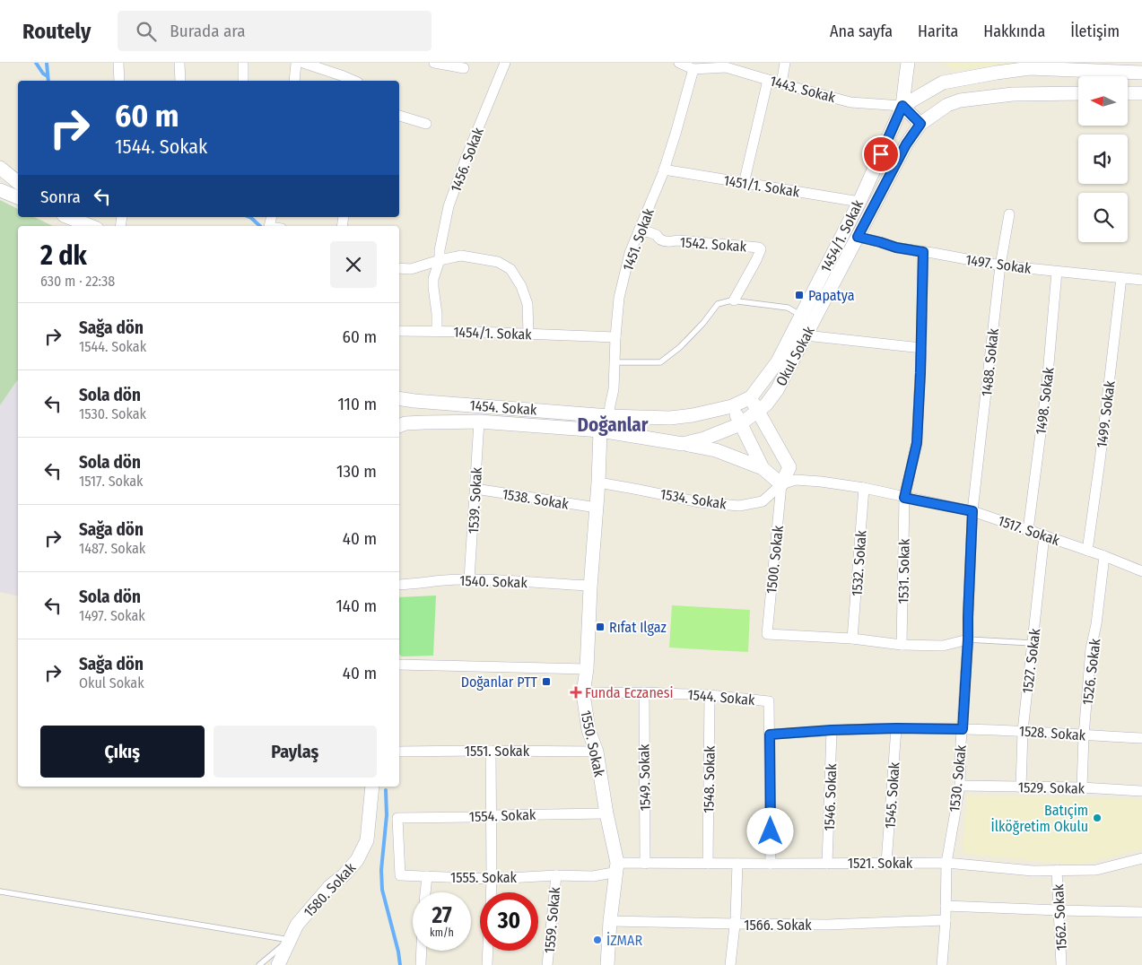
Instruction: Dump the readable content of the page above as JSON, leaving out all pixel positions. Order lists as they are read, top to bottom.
{
  "streets": {
    "main road": [
      "1454/1. Sokak",
      "Okul Sokak",
      "1454. Sokak",
      "1550. Sokak",
      "1580. Sokak"
    ],
    "street": [
      "1443. Sokak",
      "1456. Sokak",
      "1451/1. Sokak",
      "1451. Sokak",
      "1542. Sokak",
      "1497. Sokak",
      "1488. Sokak",
      "1498. Sokak",
      "1499. Sokak",
      "1538. Sokak",
      "1534. Sokak",
      "1539. Sokak",
      "1517. Sokak",
      "1500. Sokak",
      "1532. Sokak",
      "1531. Sokak",
      "1540. Sokak",
      "1527. Sokak",
      "1526. Sokak",
      "1544. Sokak",
      "1528. Sokak",
      "1551. Sokak",
      "1549. Sokak",
      "1530. Sokak",
      "1548. Sokak",
      "1529. Sokak",
      "1545. Sokak",
      "1546. Sokak",
      "1554. Sokak",
      "1521. Sokak",
      "1555. Sokak",
      "1562. Sokak",
      "1559. Sokak",
      "1566. Sokak"
    ]
  },
  "crossings": [
    ["1443. Sokak", "1454/1. Sokak"],
    ["1443. Sokak", "1451. Sokak"],
    ["1456. Sokak", "1454/1. Sokak"],
    ["1451/1. Sokak", "1454/1. Sokak"],
    ["1451/1. Sokak", "1451. Sokak"],
    ["1454/1. Sokak", "1451. Sokak"],
    ["1454/1. Sokak", "1454. Sokak"],
    ["1451. Sokak", "1542. Sokak"],
    ["1451. Sokak", "1454. Sokak"],
    ["1497. Sokak", "Okul Sokak"],
    ["1497. Sokak", "1488. Sokak"],
    ["1497. Sokak", "1498. Sokak"],
    ["1497. Sokak", "1499. Sokak"],
    ["1497. Sokak", "1531. Sokak"],
    ["Okul Sokak", "1539. Sokak"],
    ["Okul Sokak", "1550. Sokak"],
    ["1488. Sokak", "1517. Sokak"],
    ["1488. Sokak", "1530. Sokak"],
    ["1498. Sokak", "1517. Sokak"],
    ["1499. Sokak", "1517. Sokak"],
    ["1538. Sokak", "1539. Sokak"],
    ["1538. Sokak", "1550. Sokak"],
    ["1534. Sokak", "1517. Sokak"],
    ["1534. Sokak", "1500. Sokak"],
    ["1534. Sokak", "1550. Sokak"],
    ["1539. Sokak", "1540. Sokak"],
    ["1517. Sokak", "1500. Sokak"],
    ["1517. Sokak", "1532. Sokak"],
    ["1517. Sokak", "1531. Sokak"],
    ["1517. Sokak", "1527. Sokak"],
    ["1517. Sokak", "1526. Sokak"],
    ["1517. Sokak", "1530. Sokak"],
    ["1500. Sokak", "1532. Sokak"],
    ["1540. Sokak", "1550. Sokak"],
    ["1527. Sokak", "1528. Sokak"],
    ["1527. Sokak", "1529. Sokak"],
    ["1526. Sokak", "1528. Sokak"],
    ["1526. Sokak", "1529. Sokak"],
    ["1544. Sokak", "1550. Sokak"],
    ["1544. Sokak", "1549. Sokak"],
    ["1544. Sokak", "1548. Sokak"],
    ["1528. Sokak", "1530. Sokak"],
    ["1550. Sokak", "1551. Sokak"],
    ["1550. Sokak", "1554. Sokak"],
    ["1550. Sokak", "1521. Sokak"],
    ["1550. Sokak", "1555. Sokak"],
    ["1550. Sokak", "1566. Sokak"],
    ["1549. Sokak", "1521. Sokak"],
    ["1530. Sokak", "1529. Sokak"],
    ["1530. Sokak", "1521. Sokak"],
    ["1530. Sokak", "1566. Sokak"],
    ["1548. Sokak", "1521. Sokak"],
    ["1545. Sokak", "1521. Sokak"],
    ["1546. Sokak", "1521. Sokak"],
    ["1554. Sokak", "1555. Sokak"],
    ["1521. Sokak", "1555. Sokak"],
    ["1521. Sokak", "1562. Sokak"],
    ["1555. Sokak", "1559. Sokak"]
  ],
  "districts": ["Doğanlar"],
  "places": {
    "transit": ["Papatya", "Rıfat Ilgaz", "Doğanlar PTT"],
    "health": ["Funda Eczanesi"],
    "other": ["Batıçim İlköğretim Okulu", "İZMAR"]
  },
  "north": "left",
  "page": {
    "header": "Routely",
    "search": "Burada ara",
    "nav": [
      "Ana sayfa",
      "Harita",
      "Hakkında",
      "İletişim"
    ],
    "turn": ["60 m", "1544. Sokak"],
    "then": "Sonra",
    "heading": ["2 dk", "630 m · 22:38"],
    "list": [
      {
        "name": "Sağa dön",
        "note": "1544. Sokak",
        "value": "60 m"
      },
      {
        "name": "Sola dön",
        "note": "1530. Sokak",
        "value": "110 m"
      },
      {
        "name": "Sola dön",
        "note": "1517. Sokak",
        "value": "130 m"
      },
      {
        "name": "Sağa dön",
        "note": "1487. Sokak",
        "value": "40 m"
      },
      {
        "name": "Sola dön",
        "note": "1497. Sokak",
        "value": "140 m"
      },
      {
        "name": "Sağa dön",
        "note": "Okul Sokak",
        "value": "40 m"
      }
    ],
    "buttons": ["Çıkış", "Paylaş"],
    "speed": "27 km/h",
    "limit": "30"
  }
}
